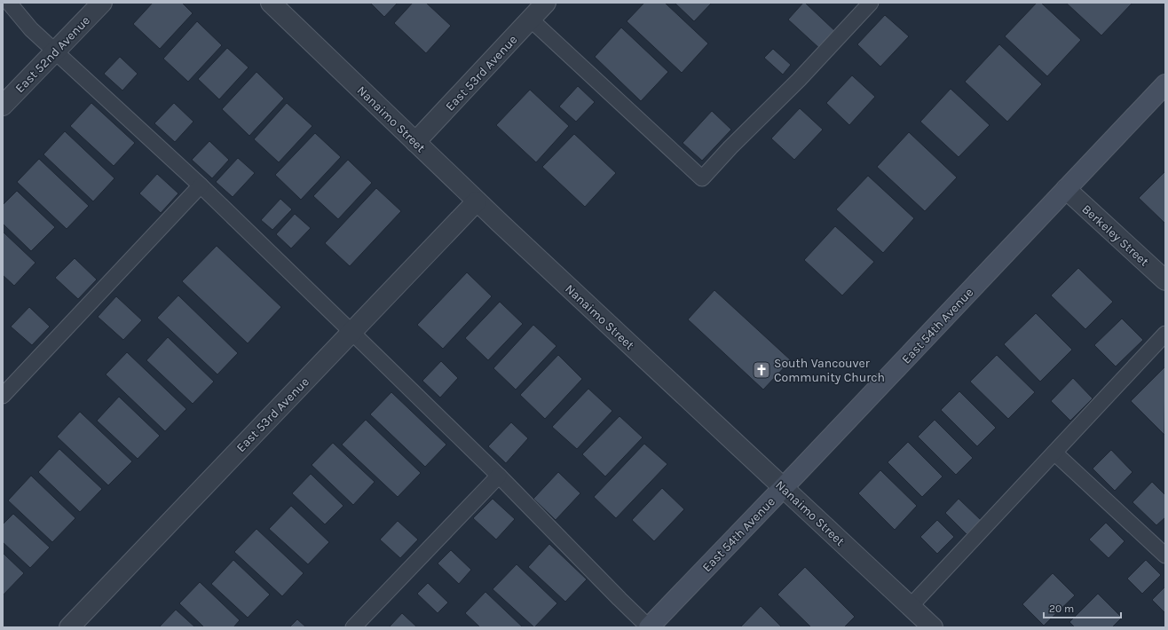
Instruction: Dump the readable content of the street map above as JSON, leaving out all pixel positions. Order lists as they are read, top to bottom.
{
  "streets": {
    "street": [
      "East 52nd Avenue",
      "East 53rd Avenue",
      "Nanaimo Street",
      "Berkeley Street",
      "East 54th Avenue"
    ]
  },
  "crossings": [
    ["East 53rd Avenue", "Nanaimo Street"],
    ["Nanaimo Street", "East 54th Avenue"],
    ["Berkeley Street", "East 54th Avenue"]
  ],
  "places": {
    "church": ["South Vancouver Community Church"]
  },
  "scale_bar": "20 m"
}
